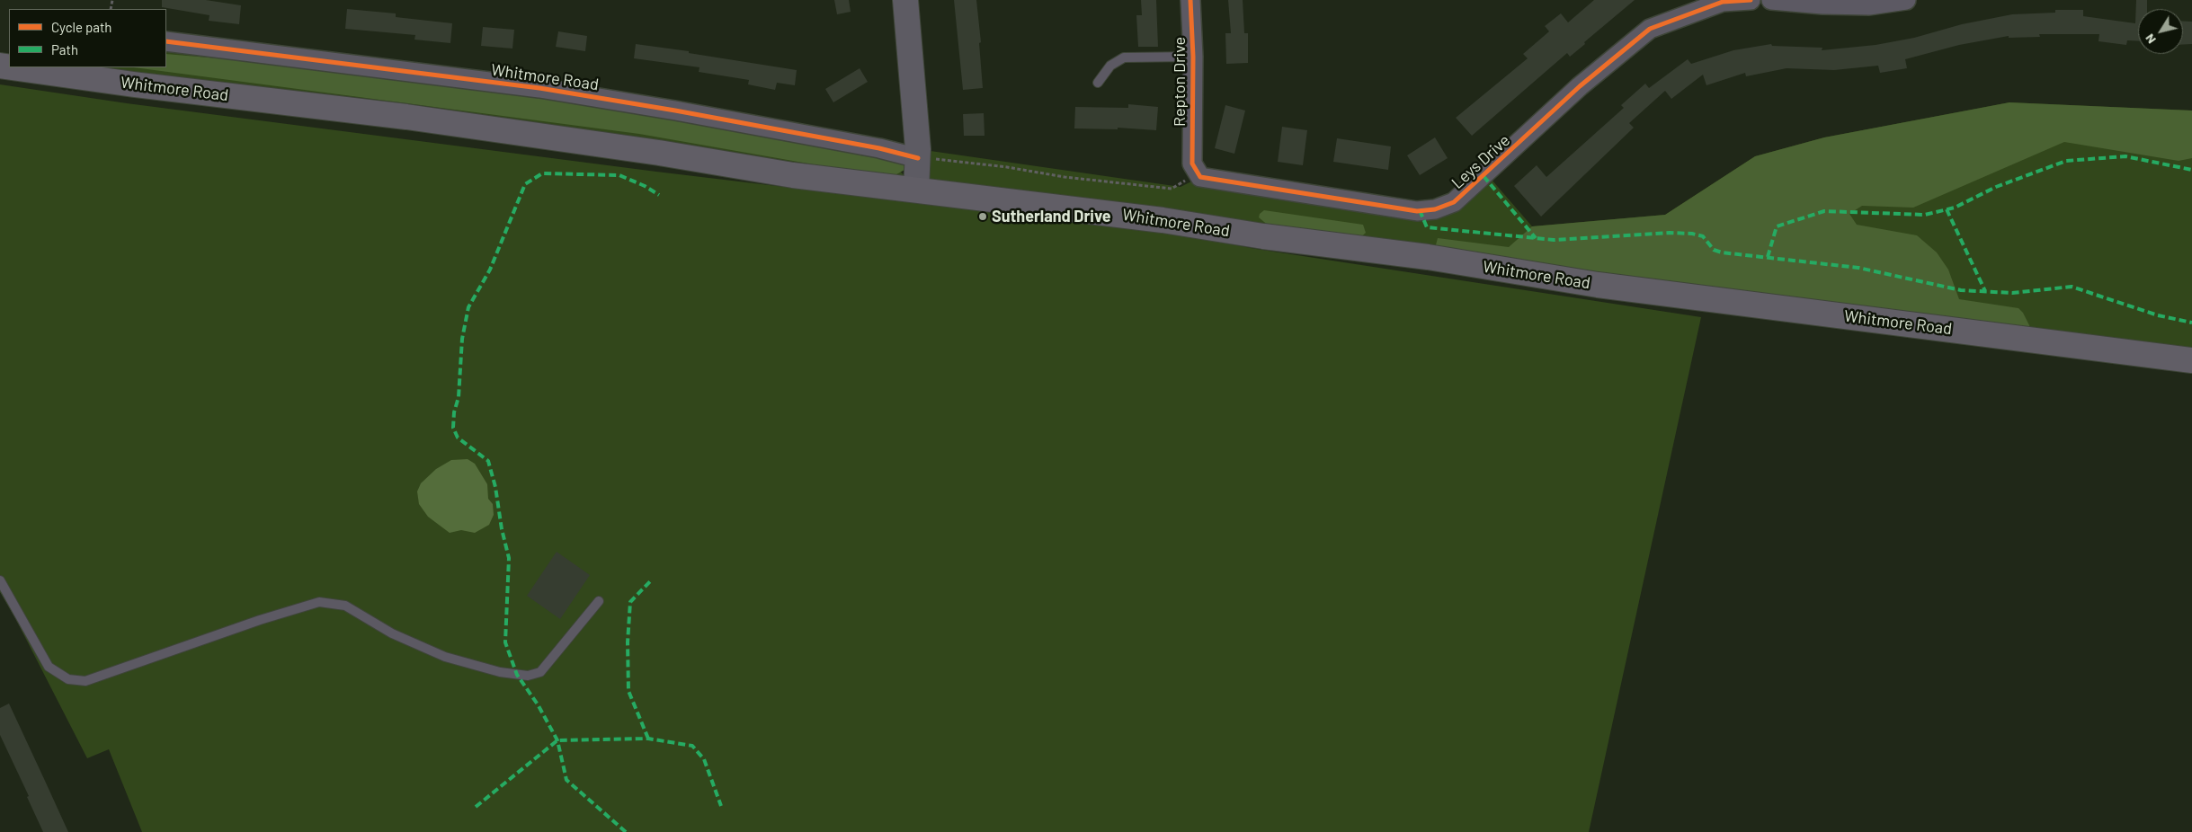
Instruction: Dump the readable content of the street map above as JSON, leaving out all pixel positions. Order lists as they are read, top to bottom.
{
  "streets": {
    "highway": ["Whitmore Road"],
    "street": ["Repton Drive", "Leys Drive"]
  },
  "crossings": [
    ["Repton Drive", "Leys Drive"]
  ],
  "places": ["Sutherland Drive"],
  "legend": ["Cycle path", "Path"],
  "north": "bottom left"
}
